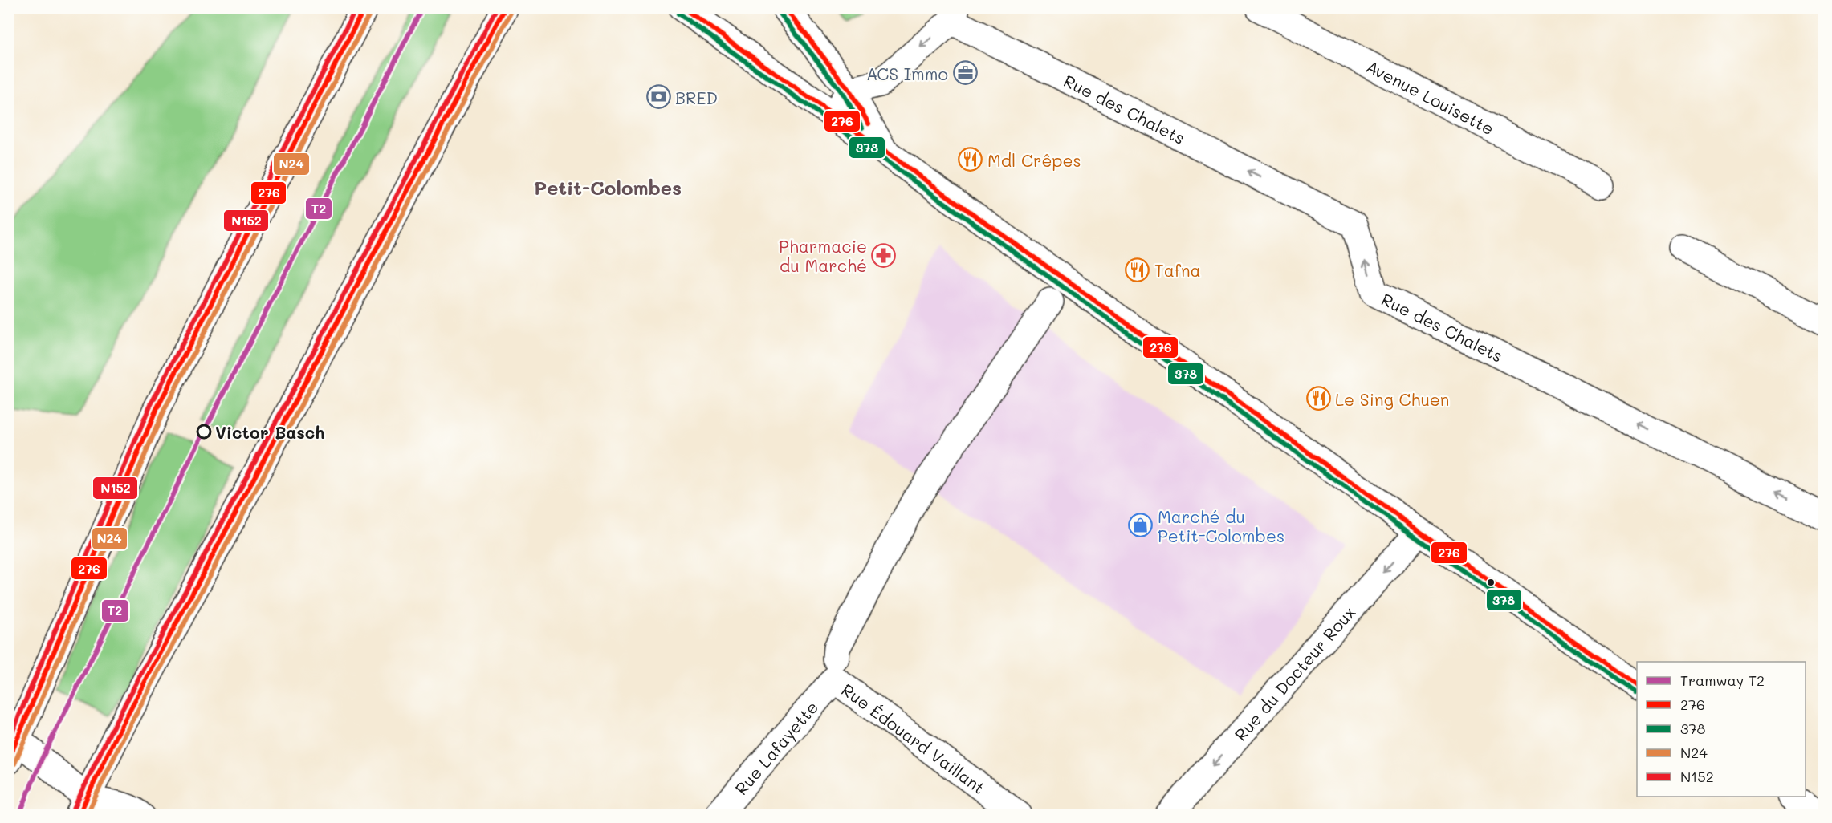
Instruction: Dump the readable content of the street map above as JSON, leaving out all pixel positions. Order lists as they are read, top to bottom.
{
  "streets": {
    "main road": [
      "Avenue Louisette",
      "Rue des Chalets",
      "Rue du Docteur Roux",
      "Rue Édouard Vaillant",
      "Rue Lafayette"
    ]
  },
  "crossings": [
    ["Rue Édouard Vaillant", "Rue Lafayette"]
  ],
  "one_way": ["Rue du Docteur Roux"],
  "districts": ["Petit-Colombes"],
  "places": {
    "office": ["ACS Immo"],
    "bank": ["BRED"],
    "restaurant": ["Mdl Crêpes", "Tafna", "Le Sing Chuen"],
    "pharmacy": ["Pharmacie du Marché"],
    "other": ["Victor Basch"],
    "shop": ["Marché du Petit-Colombes"]
  },
  "lines": [
    "tram line T2",
    "transit line 276",
    "transit line N152",
    "transit line N24",
    "transit line 378"
  ],
  "legend": [
    "Tramway T2",
    "276",
    "378",
    "N24",
    "N152"
  ]
}
